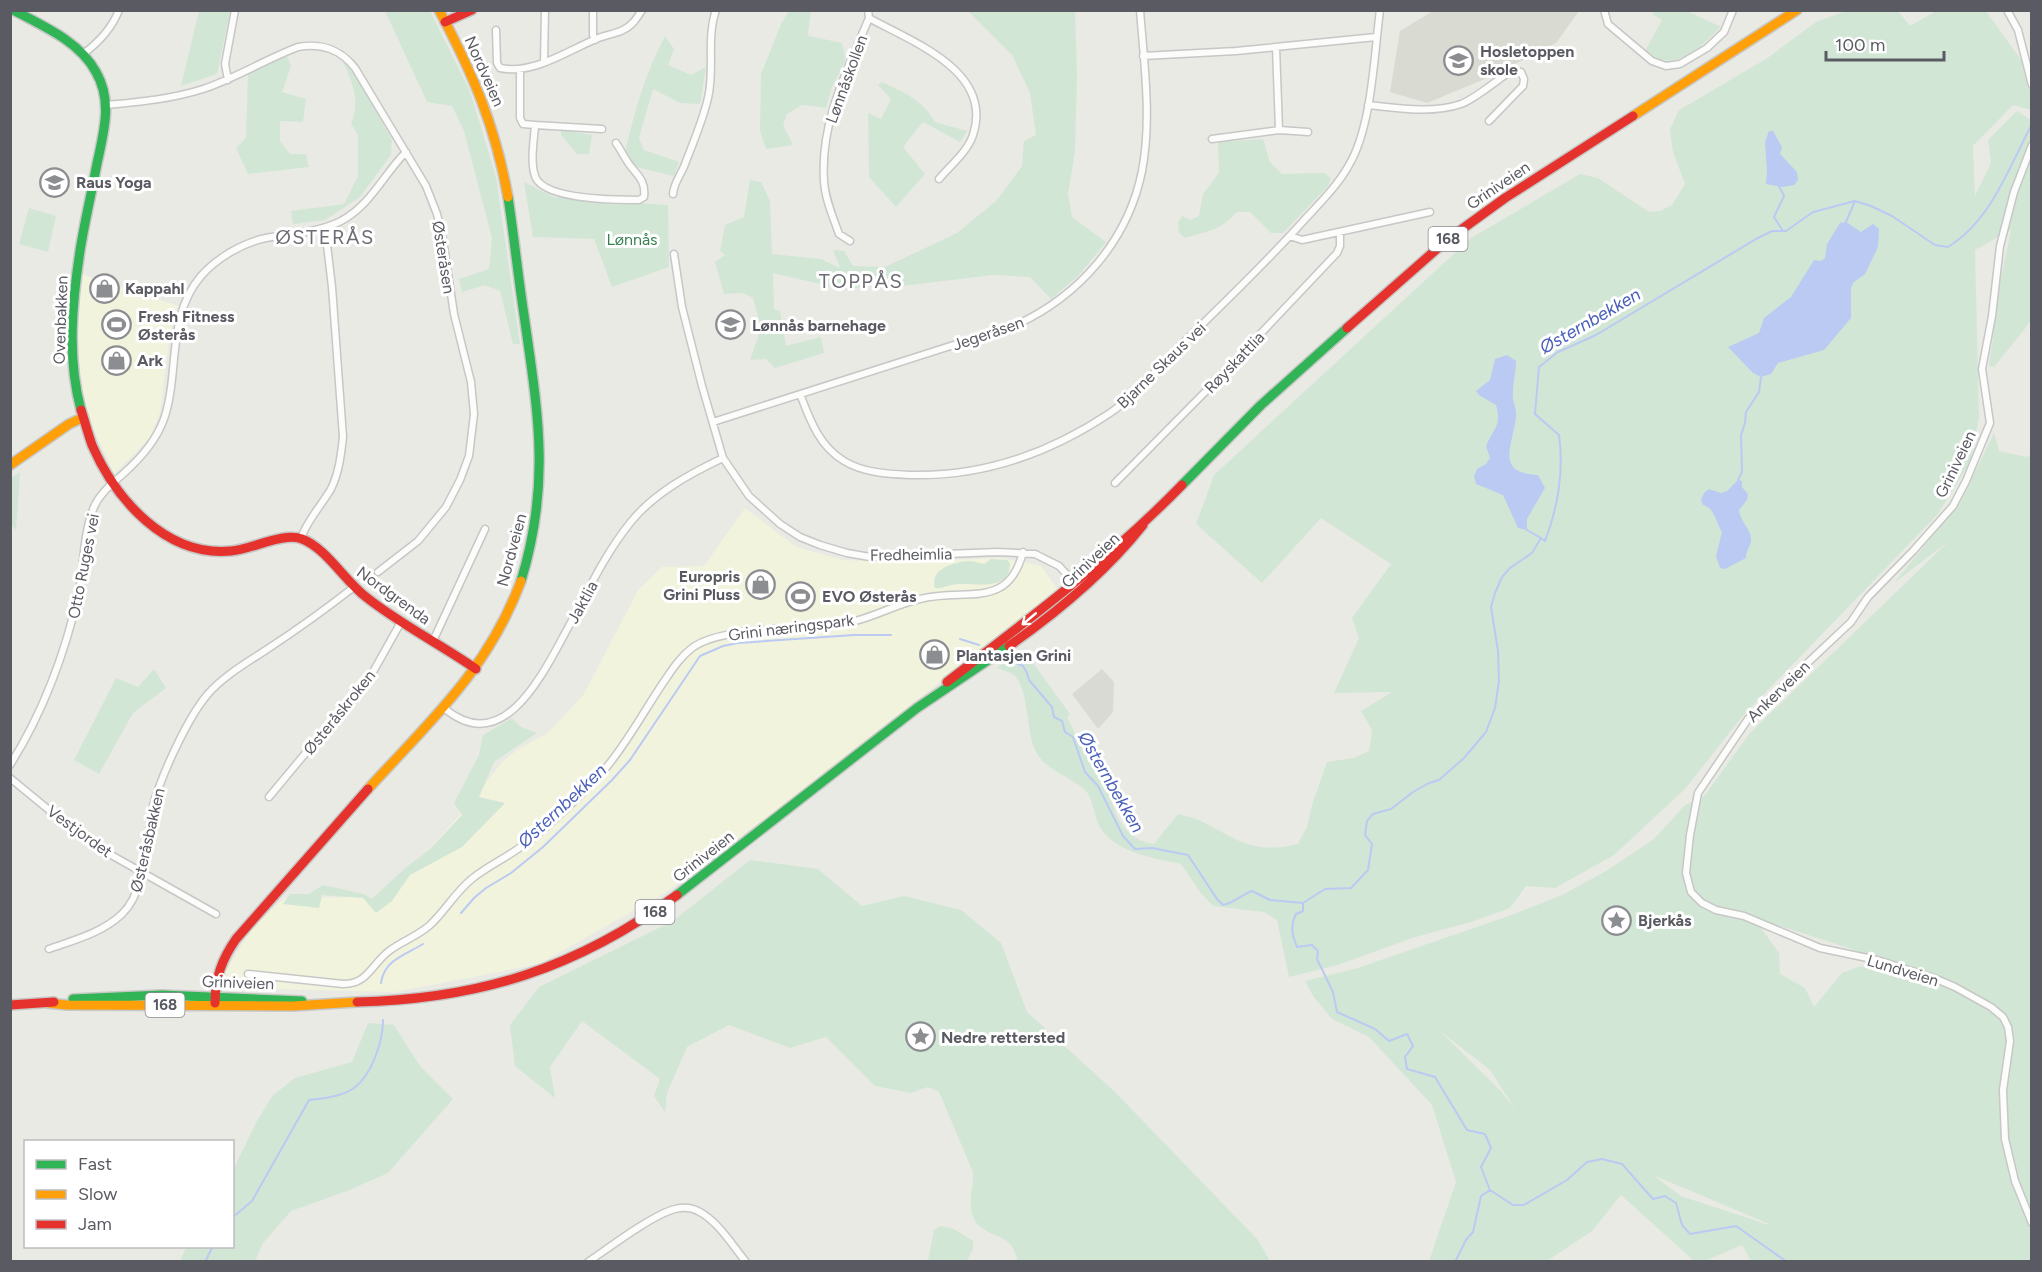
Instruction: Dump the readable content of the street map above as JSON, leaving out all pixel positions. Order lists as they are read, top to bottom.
{
  "streets": {
    "main road": [
      "Nordveien",
      "Griniveien",
      "168",
      "Ovenbakken",
      "Nordgrenda"
    ],
    "street": [
      "Lønnåskollen",
      "Østeråsen",
      "Jegeråsen",
      "Røyskattlia",
      "Bjarne Skaus vei",
      "Fredheimlia",
      "Otto Ruges vei",
      "Jaktlia",
      "Grini næringspark",
      "Ankerveien",
      "Østeråskroken",
      "Vestjordet",
      "Østeråsbakken",
      "Lundveien"
    ]
  },
  "crossings": [
    ["Nordveien", "Griniveien"],
    ["Nordveien", "Nordgrenda"],
    ["Nordveien", "Jaktlia"],
    ["Griniveien", "Fredheimlia"],
    ["Griniveien", "Ankerveien"],
    ["Østeråsen", "Ovenbakken"],
    ["Østeråsen", "Otto Ruges vei"],
    ["Ovenbakken", "Otto Ruges vei"],
    ["Ovenbakken", "Nordgrenda"],
    ["Jegeråsen", "Bjarne Skaus vei"],
    ["Jegeråsen", "Fredheimlia"],
    ["Fredheimlia", "Jaktlia"],
    ["Fredheimlia", "Grini næringspark"],
    ["Nordgrenda", "Østeråskroken"],
    ["Nordgrenda", "Østeråsbakken"],
    ["Ankerveien", "Lundveien"],
    ["Vestjordet", "Østeråsbakken"]
  ],
  "districts": ["ØSTERÅS", "TOPPÅS"],
  "water": ["Østernbekken"],
  "parks": ["Lønnås"],
  "places": {
    "school or university": ["Hosletoppen skole", "Raus Yoga", "Lønnås barnehage"],
    "shop": [
      "Kappahl",
      "Ark",
      "Europris Grini Pluss",
      "Plantasjen Grini"
    ],
    "sports": ["Fresh Fitness Østerås", "EVO Østerås"],
    "place": ["Bjerkås", "Nedre rettersted"]
  },
  "legend": ["Fast", "Slow", "Jam"],
  "scale_bar": "100 m"
}
